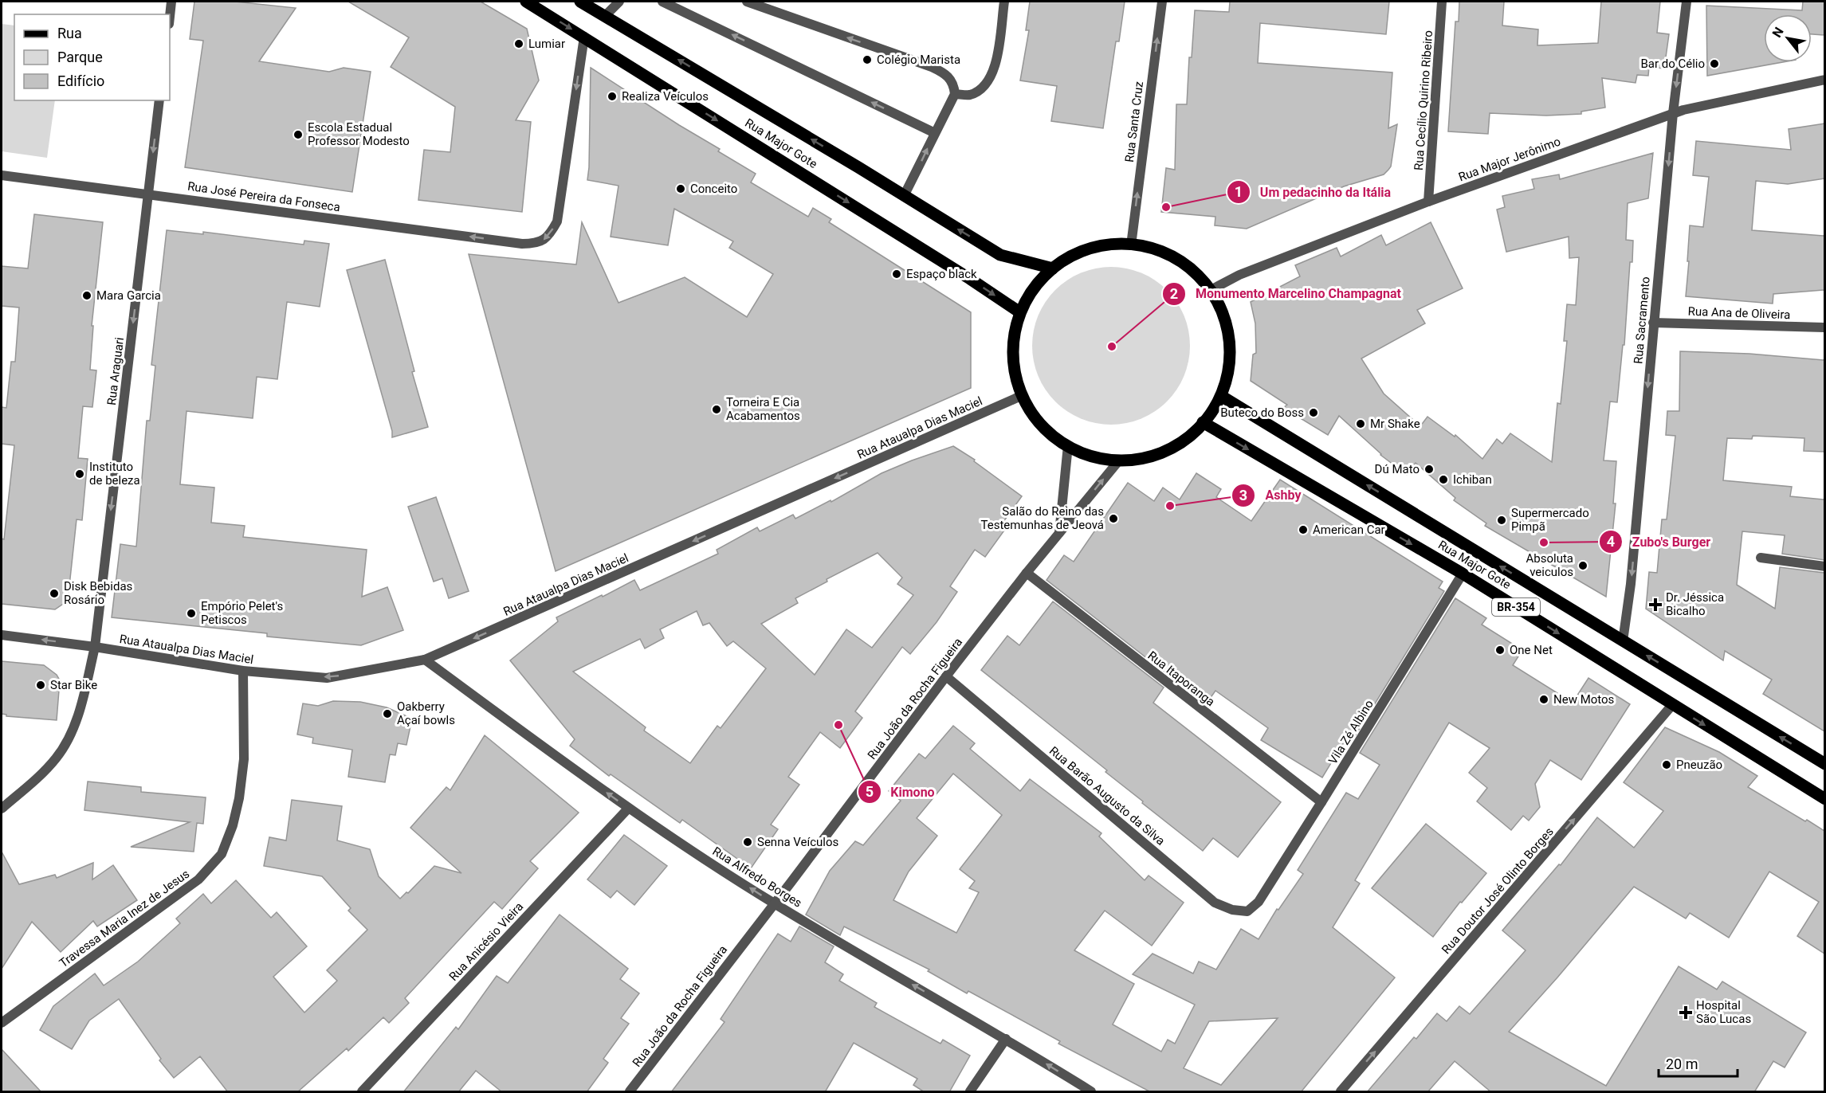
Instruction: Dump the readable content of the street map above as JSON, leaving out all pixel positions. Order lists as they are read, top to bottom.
{
  "streets": {
    "main road": ["Rua Major Gote", "BR-354"],
    "street": [
      "Rua Cecílio Quirino Ribeiro",
      "Rua Santa Cruz",
      "Rua Major Jerônimo",
      "Rua José Pereira da Fonseca",
      "Rua Ana de Oliveira",
      "Rua Sacramento",
      "Rua Araguari",
      "Rua Ataualpa Dias Maciel",
      "Rua Itaporanga",
      "Rua João da Rocha Figueira",
      "Vila Zé Albino",
      "Rua Barão Augusto da Silva",
      "Rua Alfredo Borges",
      "Rua Doutor José Olinto Borges",
      "Travessa Maria Inez de Jesus",
      "Rua Anicésio Vieira"
    ]
  },
  "crossings": [
    ["Rua Cecílio Quirino Ribeiro", "Rua Major Jerônimo"],
    ["Rua Major Gote", "Rua José Pereira da Fonseca"],
    ["Rua Major Gote", "Rua Sacramento"],
    ["Rua Major Gote", "Vila Zé Albino"],
    ["Rua Major Gote", "Rua Doutor José Olinto Borges"],
    ["Rua Major Jerônimo", "Rua Sacramento"],
    ["Rua José Pereira da Fonseca", "Rua Araguari"],
    ["Rua Ana de Oliveira", "Rua Sacramento"],
    ["Rua Araguari", "Rua Ataualpa Dias Maciel"],
    ["Rua Ataualpa Dias Maciel", "Rua Alfredo Borges"],
    ["Rua Ataualpa Dias Maciel", "Travessa Maria Inez de Jesus"],
    ["Rua Itaporanga", "Rua João da Rocha Figueira"],
    ["Rua Itaporanga", "Vila Zé Albino"],
    ["Rua João da Rocha Figueira", "Rua Barão Augusto da Silva"],
    ["Rua João da Rocha Figueira", "Rua Alfredo Borges"],
    ["Vila Zé Albino", "Rua Barão Augusto da Silva"],
    ["Rua Alfredo Borges", "Rua Anicésio Vieira"]
  ],
  "one_way": [
    "Rua Santa Cruz",
    "Rua Sacramento",
    "Rua Araguari",
    "Rua Ataualpa Dias Maciel",
    "Rua Alfredo Borges",
    "Rua Doutor José Olinto Borges"
  ],
  "places": {
    "other": [
      "Lumiar",
      "Colégio Marista",
      "Bar do Célio",
      "Realiza Veículos",
      "Escola Estadual Professor Modesto",
      "Conceito",
      "Um pedacinho da Itália",
      "Espaço black",
      "Mara Garcia",
      "Monumento Marcelino Champagnat",
      "Torneira E Cia Acabamentos",
      "Buteco do Boss",
      "Mr Shake",
      "Dú Mato",
      "Instituto de beleza",
      "Ichiban",
      "Ashby",
      "Salão do Reino das Testemunhas de Jeová",
      "Supermercado Pimpã",
      "American Car",
      "Zubo's Burger",
      "Absoluta veiculos",
      "Disk Bebidas Rosário",
      "Empório Pelet's Petiscos",
      "One Net",
      "Star Bike",
      "New Motos",
      "Oakberry Açaí bowls",
      "Kimono",
      "Pneuzão",
      "Senna Veículos"
    ],
    "health": ["Dr. Jéssica Bicalho", "Hospital São Lucas"]
  },
  "legend": ["Rua", "Parque", "Edifício"],
  "scale_bar": "20 m",
  "north": "top left"
}
